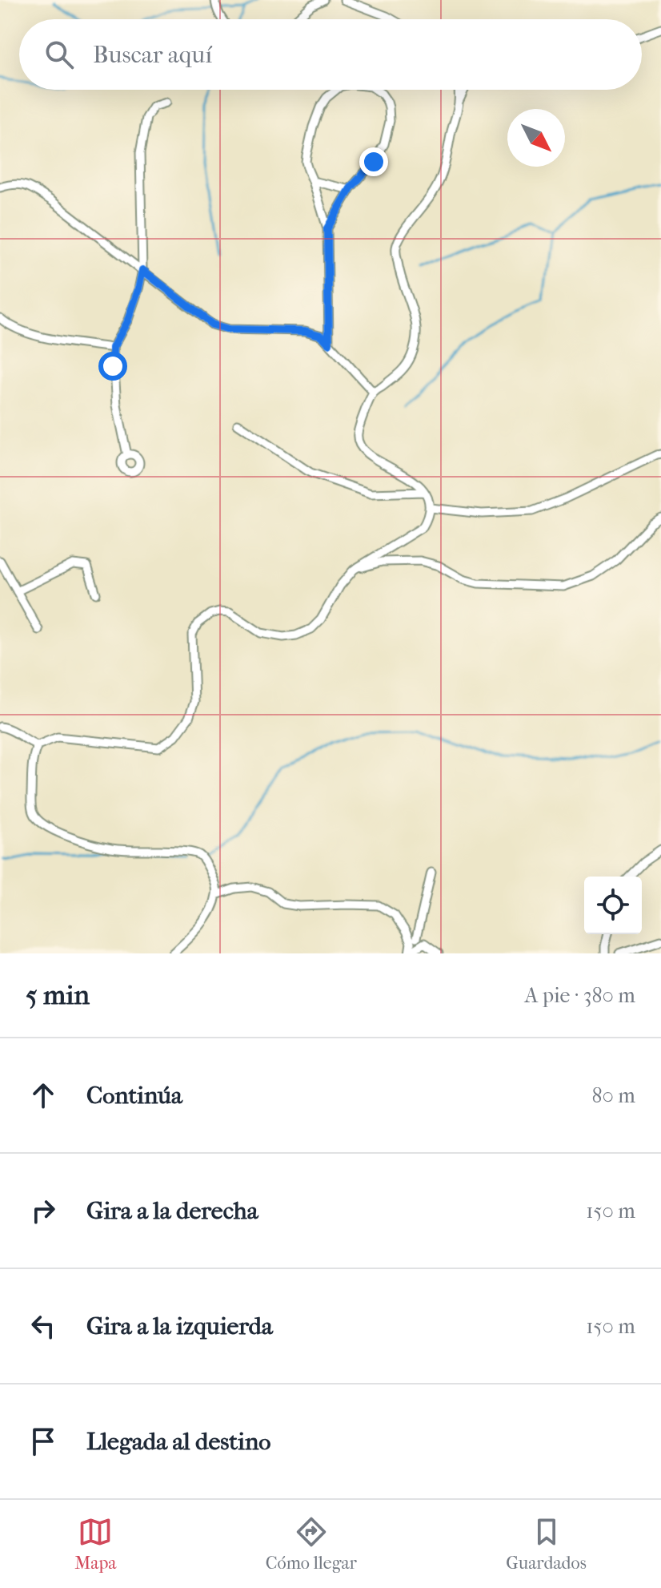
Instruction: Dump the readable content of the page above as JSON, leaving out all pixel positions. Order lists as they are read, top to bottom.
{
  "north": "bottom right",
  "page": {
    "search": "Buscar aquí",
    "heading": ["5 min", "A pie · 380 m"],
    "list": [
      ["Continúa", "80 m"],
      ["Gira a la derecha", "150 m"],
      ["Gira a la izquierda", "150 m"],
      "Llegada al destino"
    ],
    "nav": ["Mapa", "Cómo llegar", "Guardados"]
  }
}
